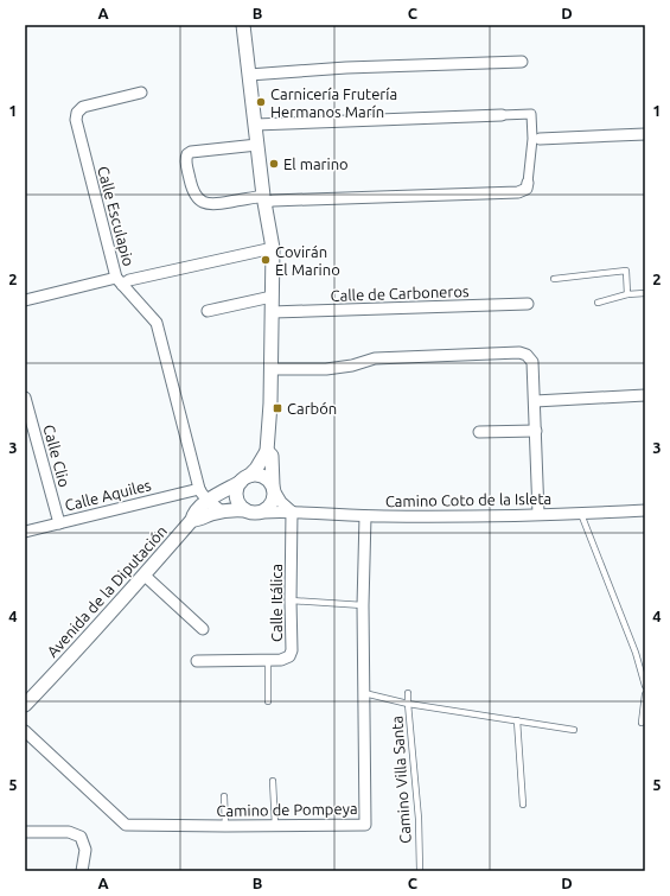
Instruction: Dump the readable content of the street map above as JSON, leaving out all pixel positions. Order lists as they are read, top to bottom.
{
  "streets": {
    "street": [
      "Calle Esculapio",
      "Calle de Carboneros",
      "Calle Clio",
      "Calle Aquiles",
      "Camino Coto de la Isleta",
      "Avenida de la Diputación",
      "Calle Itálica",
      "Camino de Pompeya"
    ],
    "lane": ["Camino Villa Santa"]
  },
  "crossings": [
    ["Calle Esculapio", "Calle Aquiles"],
    ["Calle Esculapio", "Avenida de la Diputación"],
    ["Calle de Carboneros", "Avenida de la Diputación"],
    ["Calle Clio", "Calle Aquiles"],
    ["Camino Coto de la Isleta", "Avenida de la Diputación"],
    ["Camino Coto de la Isleta", "Calle Itálica"],
    ["Camino Coto de la Isleta", "Camino de Pompeya"],
    ["Camino Villa Santa", "Camino de Pompeya"]
  ],
  "places": {
    "other": ["Carnicería Frutería Hermanos Marín", "El marino", "Covirán El Marino"],
    "transit": ["Carbón"]
  },
  "grid": {
    "columns": [
      "A",
      "B",
      "C",
      "D"
    ],
    "rows": [
      "1",
      "2",
      "3",
      "4",
      "5"
    ]
  }
}
